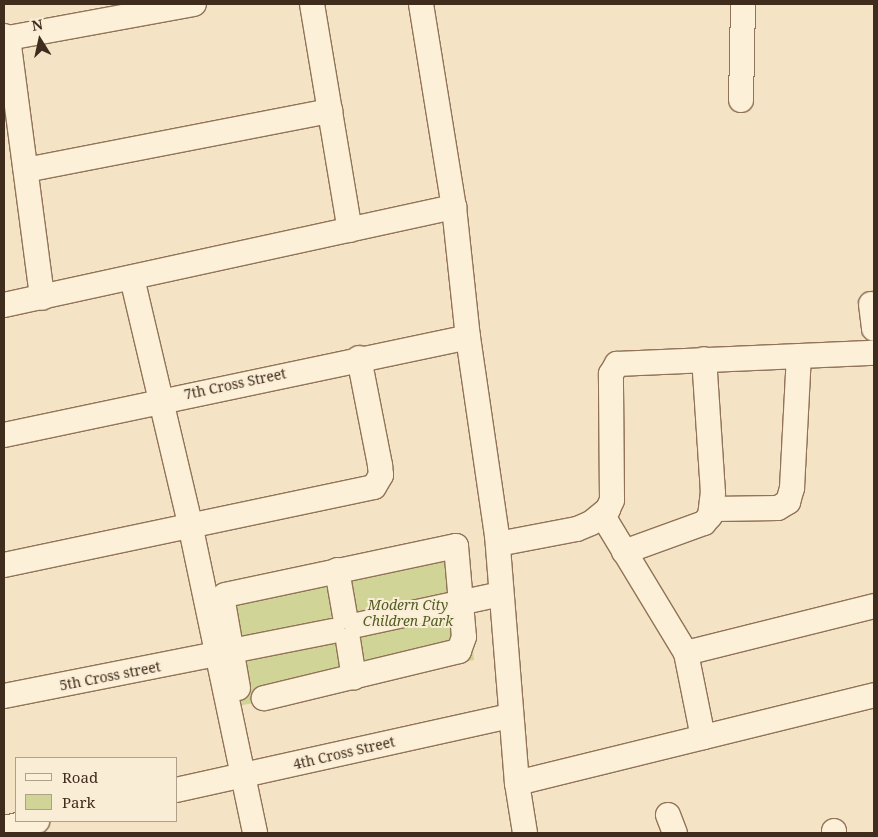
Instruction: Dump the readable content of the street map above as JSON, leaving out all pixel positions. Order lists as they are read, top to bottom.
{
  "streets": {
    "street": ["7th Cross Street", "5th Cross street", "4th Cross Street"]
  },
  "parks": ["Modern City Children Park"],
  "legend": ["Road", "Park"],
  "north": "top"
}
